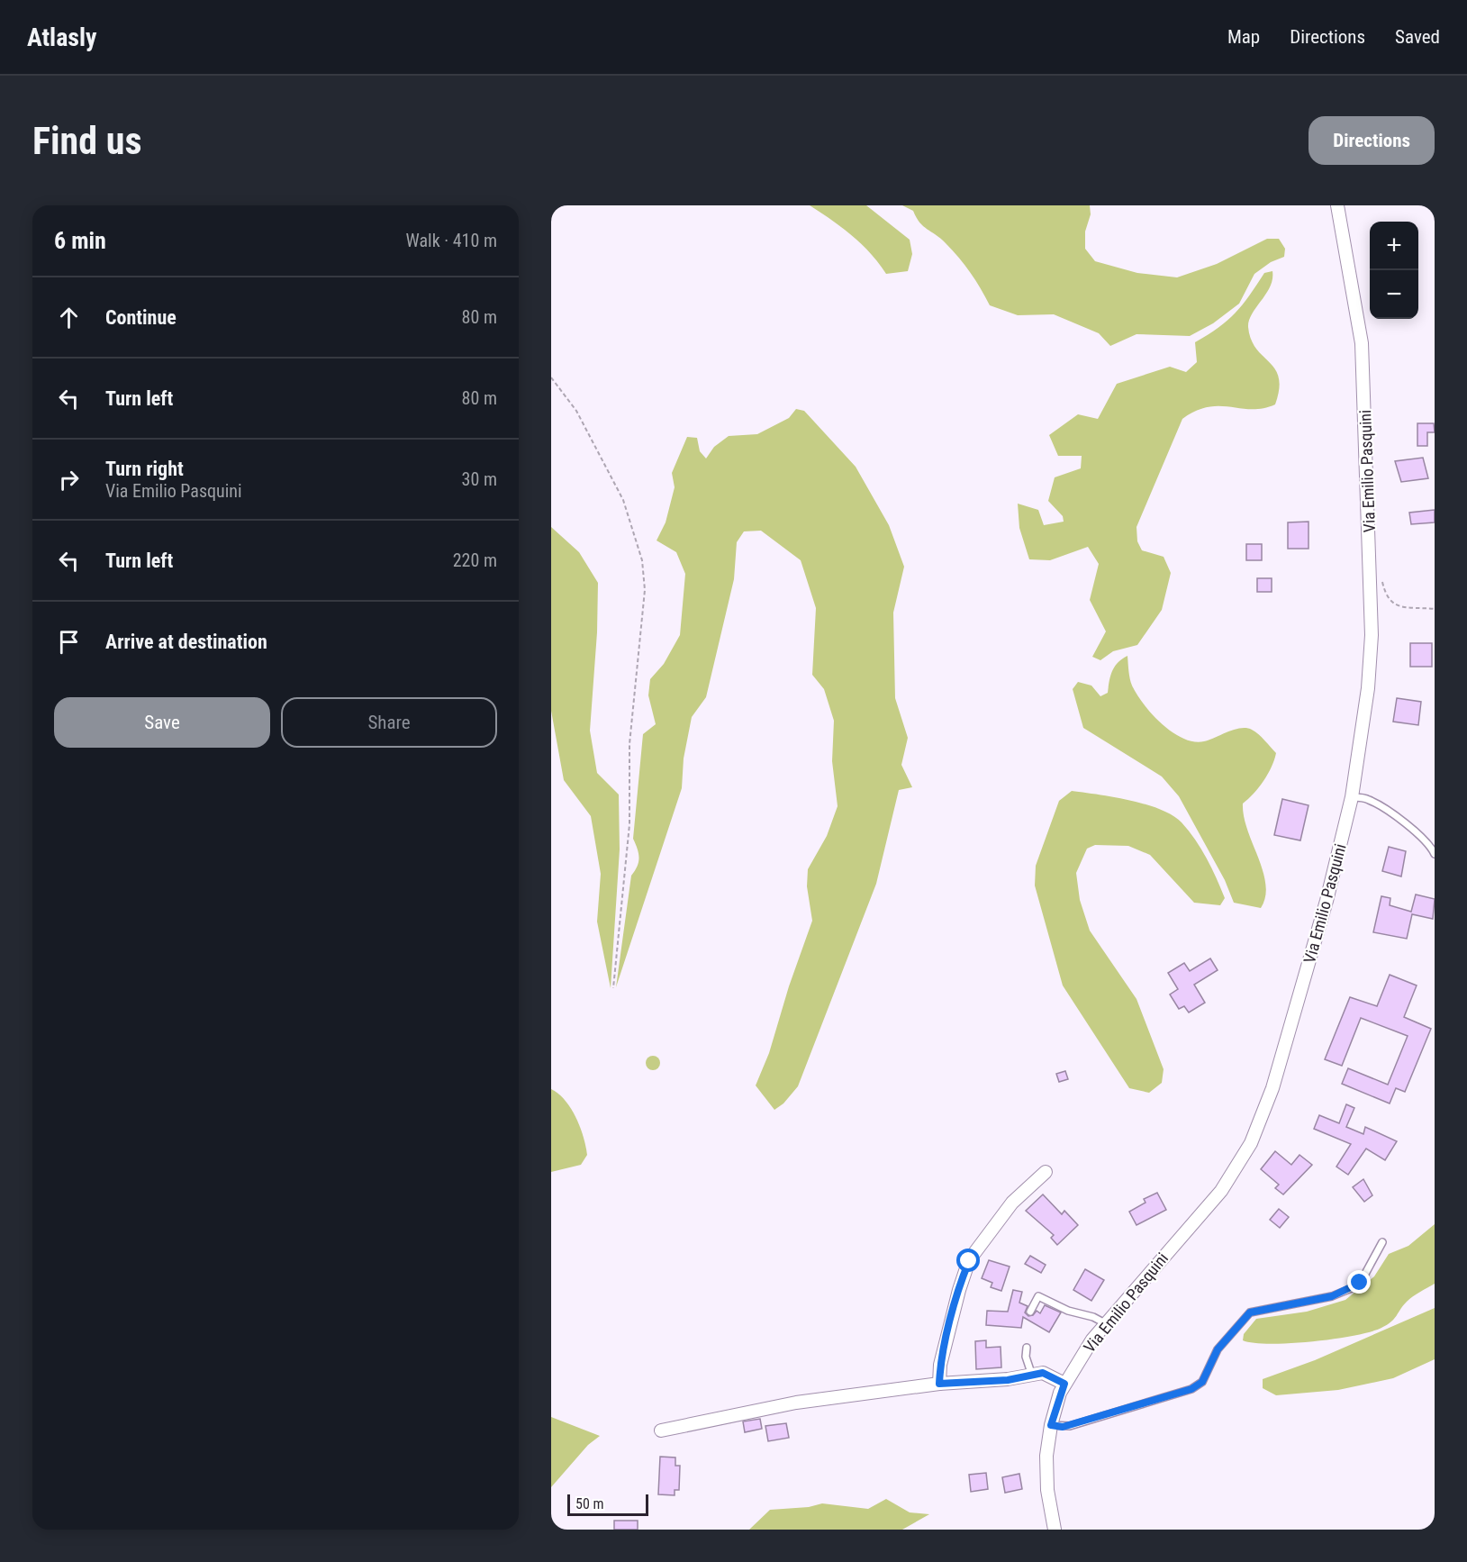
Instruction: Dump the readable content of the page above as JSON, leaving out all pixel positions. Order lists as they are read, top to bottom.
{
  "streets": {
    "street": ["Via Emilio Pasquini"]
  },
  "scale_bar": "50 m",
  "page": {
    "header": "Atlasly",
    "nav": ["Map", "Directions", "Saved"],
    "buttons": [
      "Directions",
      ["Save", "Share"]
    ],
    "title": "Find us",
    "heading": ["6 min", "Walk · 410 m"],
    "map_buttons": ["+", "−"],
    "list": [
      ["Continue", "80 m"],
      ["Turn left", "80 m"],
      ["Turn right", "Via Emilio Pasquini", "30 m"],
      ["Turn left", "220 m"],
      "Arrive at destination"
    ],
    "scale": "50 m"
  }
}
